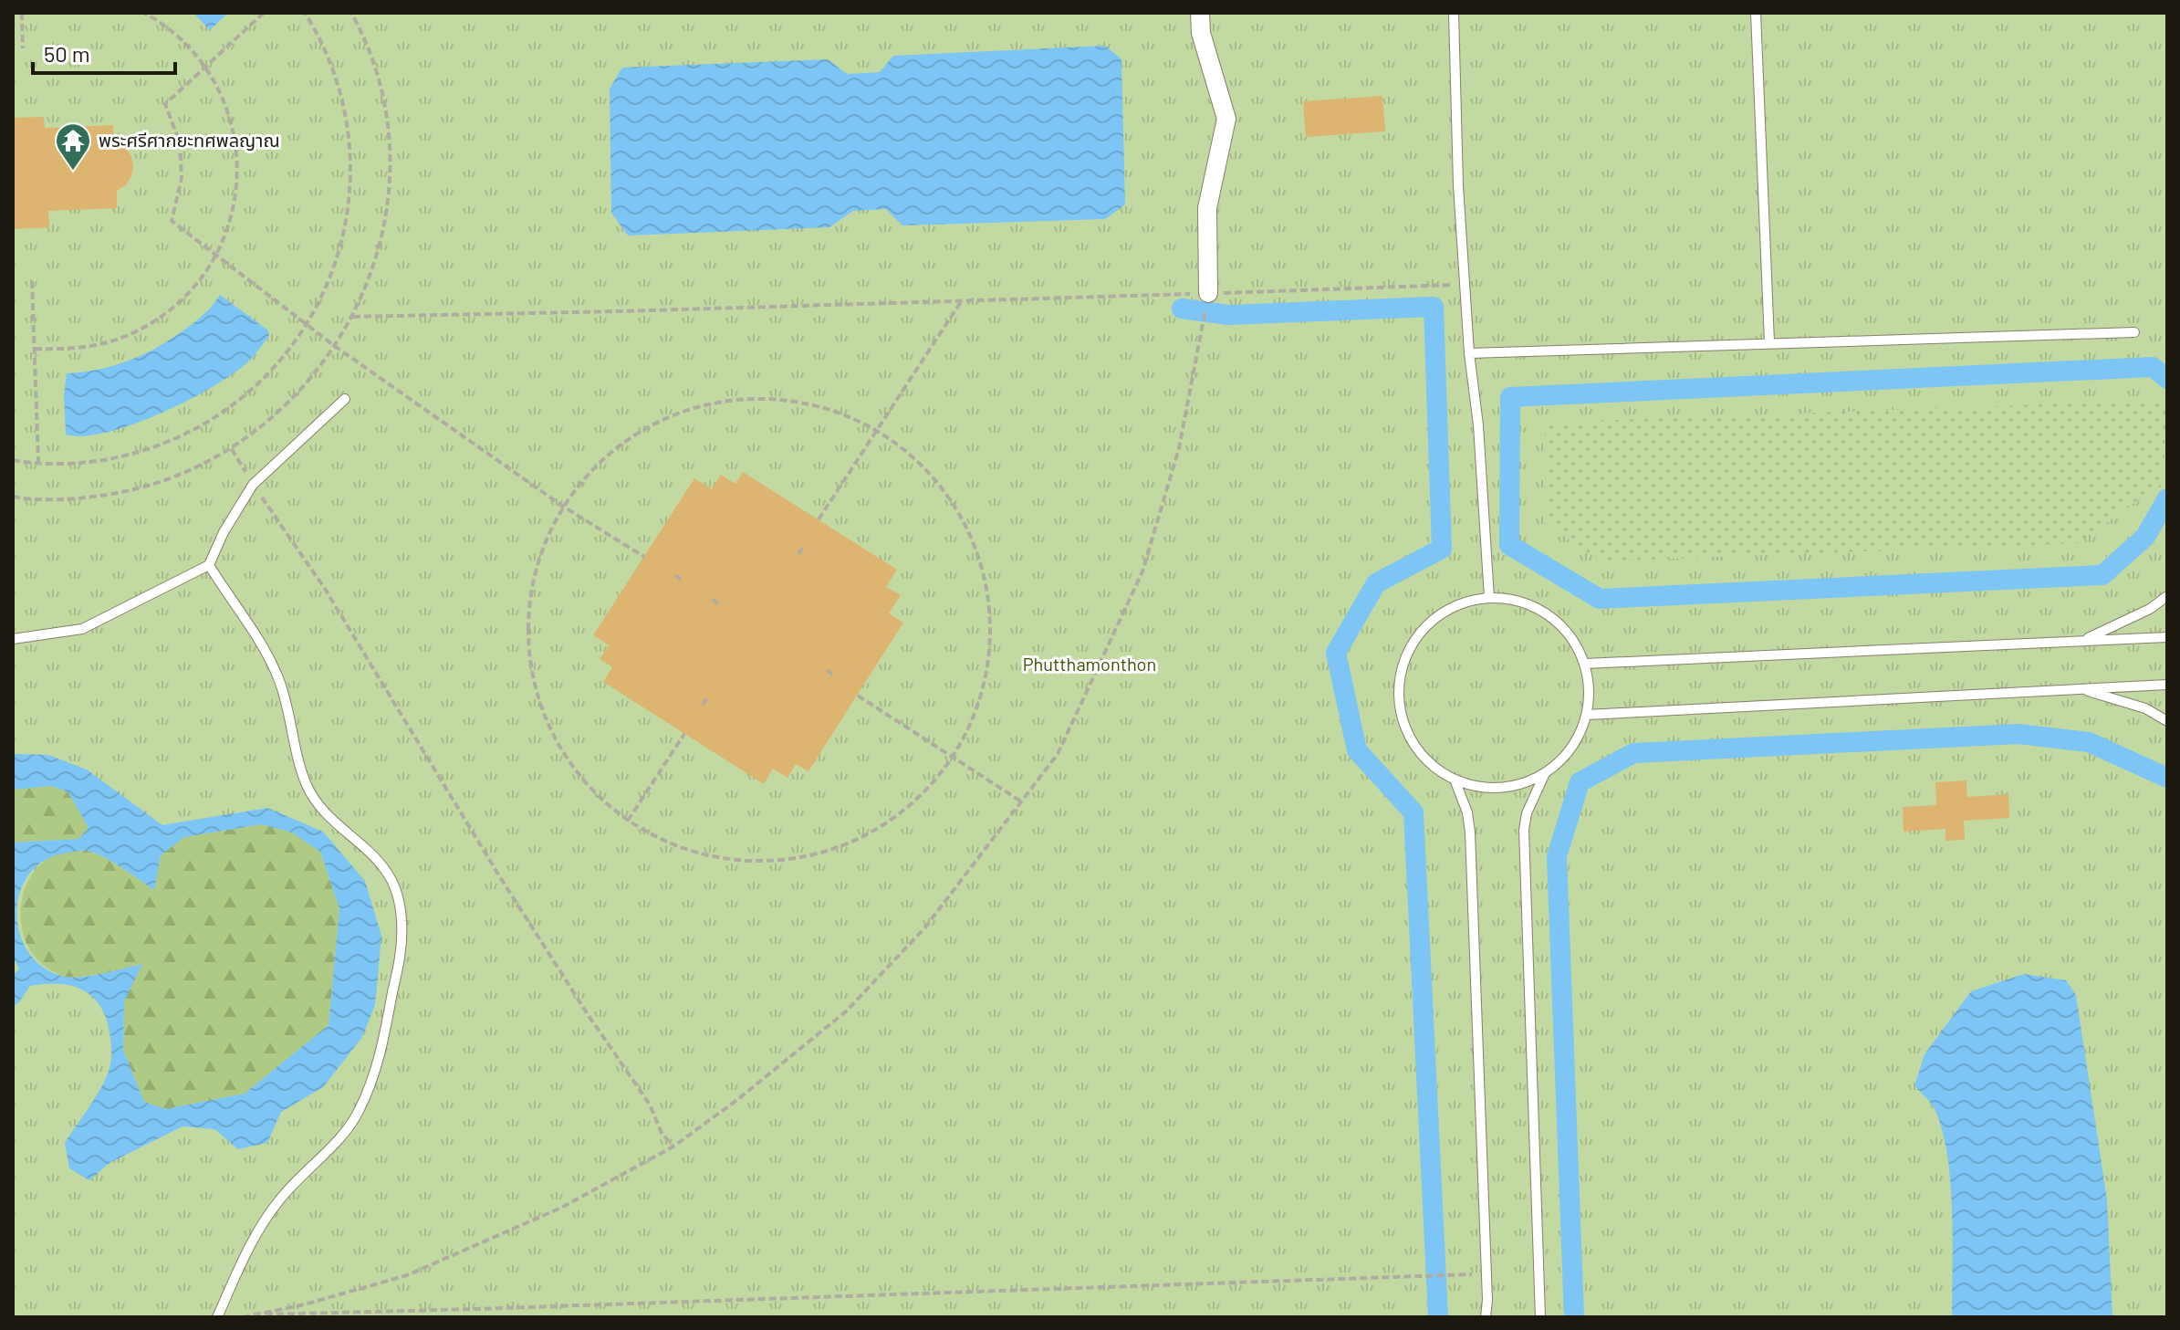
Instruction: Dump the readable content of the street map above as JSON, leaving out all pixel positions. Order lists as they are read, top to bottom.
{
  "parks": ["Phutthamonthon"],
  "places": {
    "temple": ["พระศรีศากยะทศพลญาณ"]
  },
  "scale_bar": "50 m"
}
